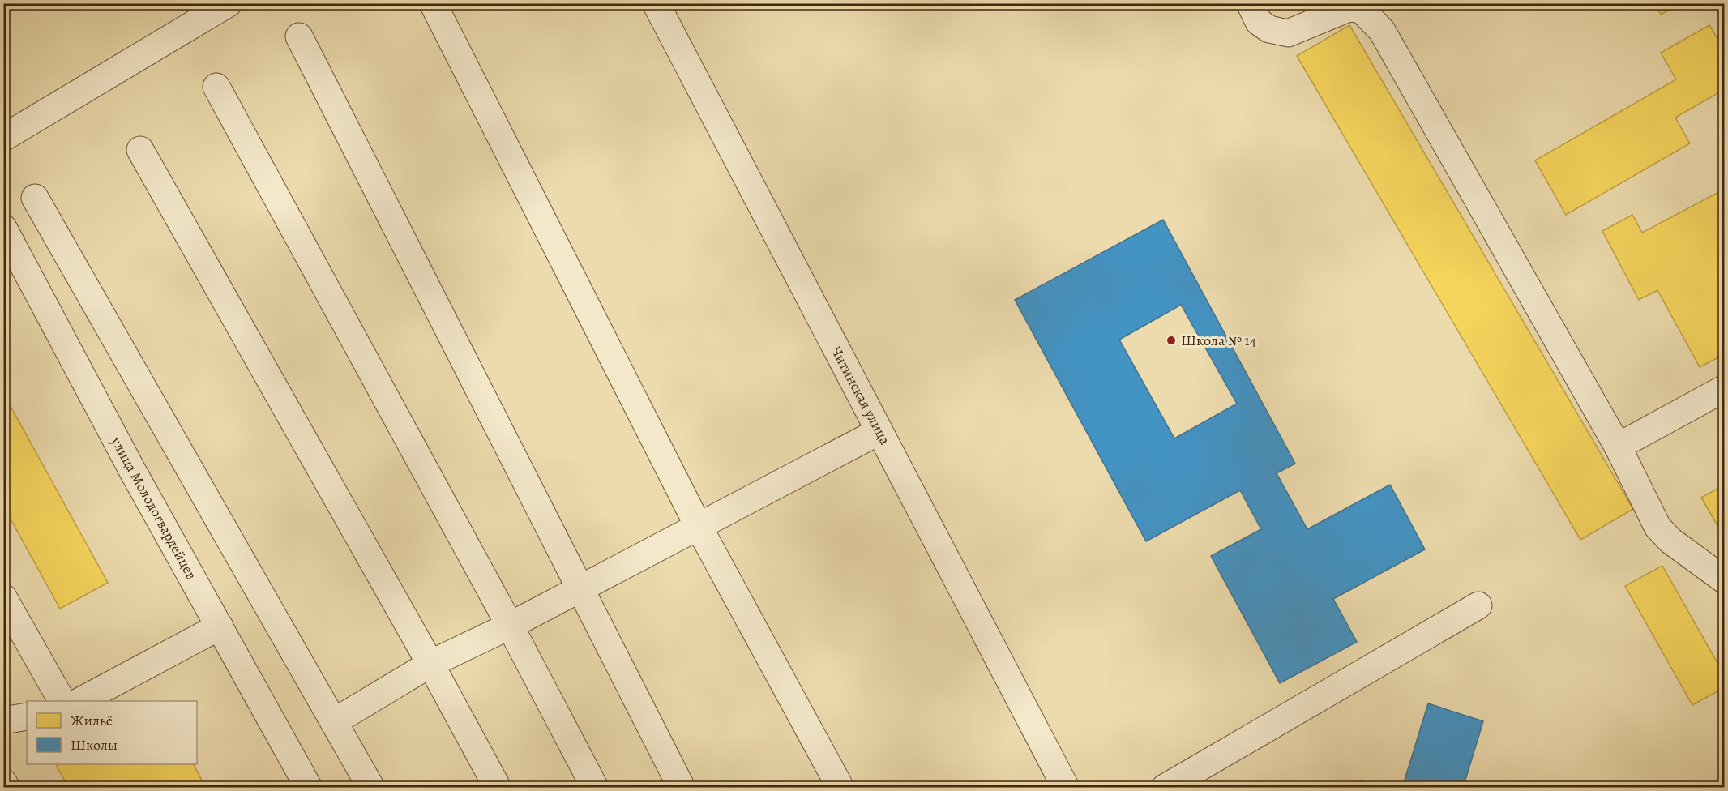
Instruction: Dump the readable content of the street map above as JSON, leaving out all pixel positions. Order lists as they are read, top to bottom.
{
  "streets": {
    "street": ["Читинская улица", "улица Молодогвардейцев"]
  },
  "places": ["Школа № 14"],
  "legend": ["Жильё", "Школы"]
}
